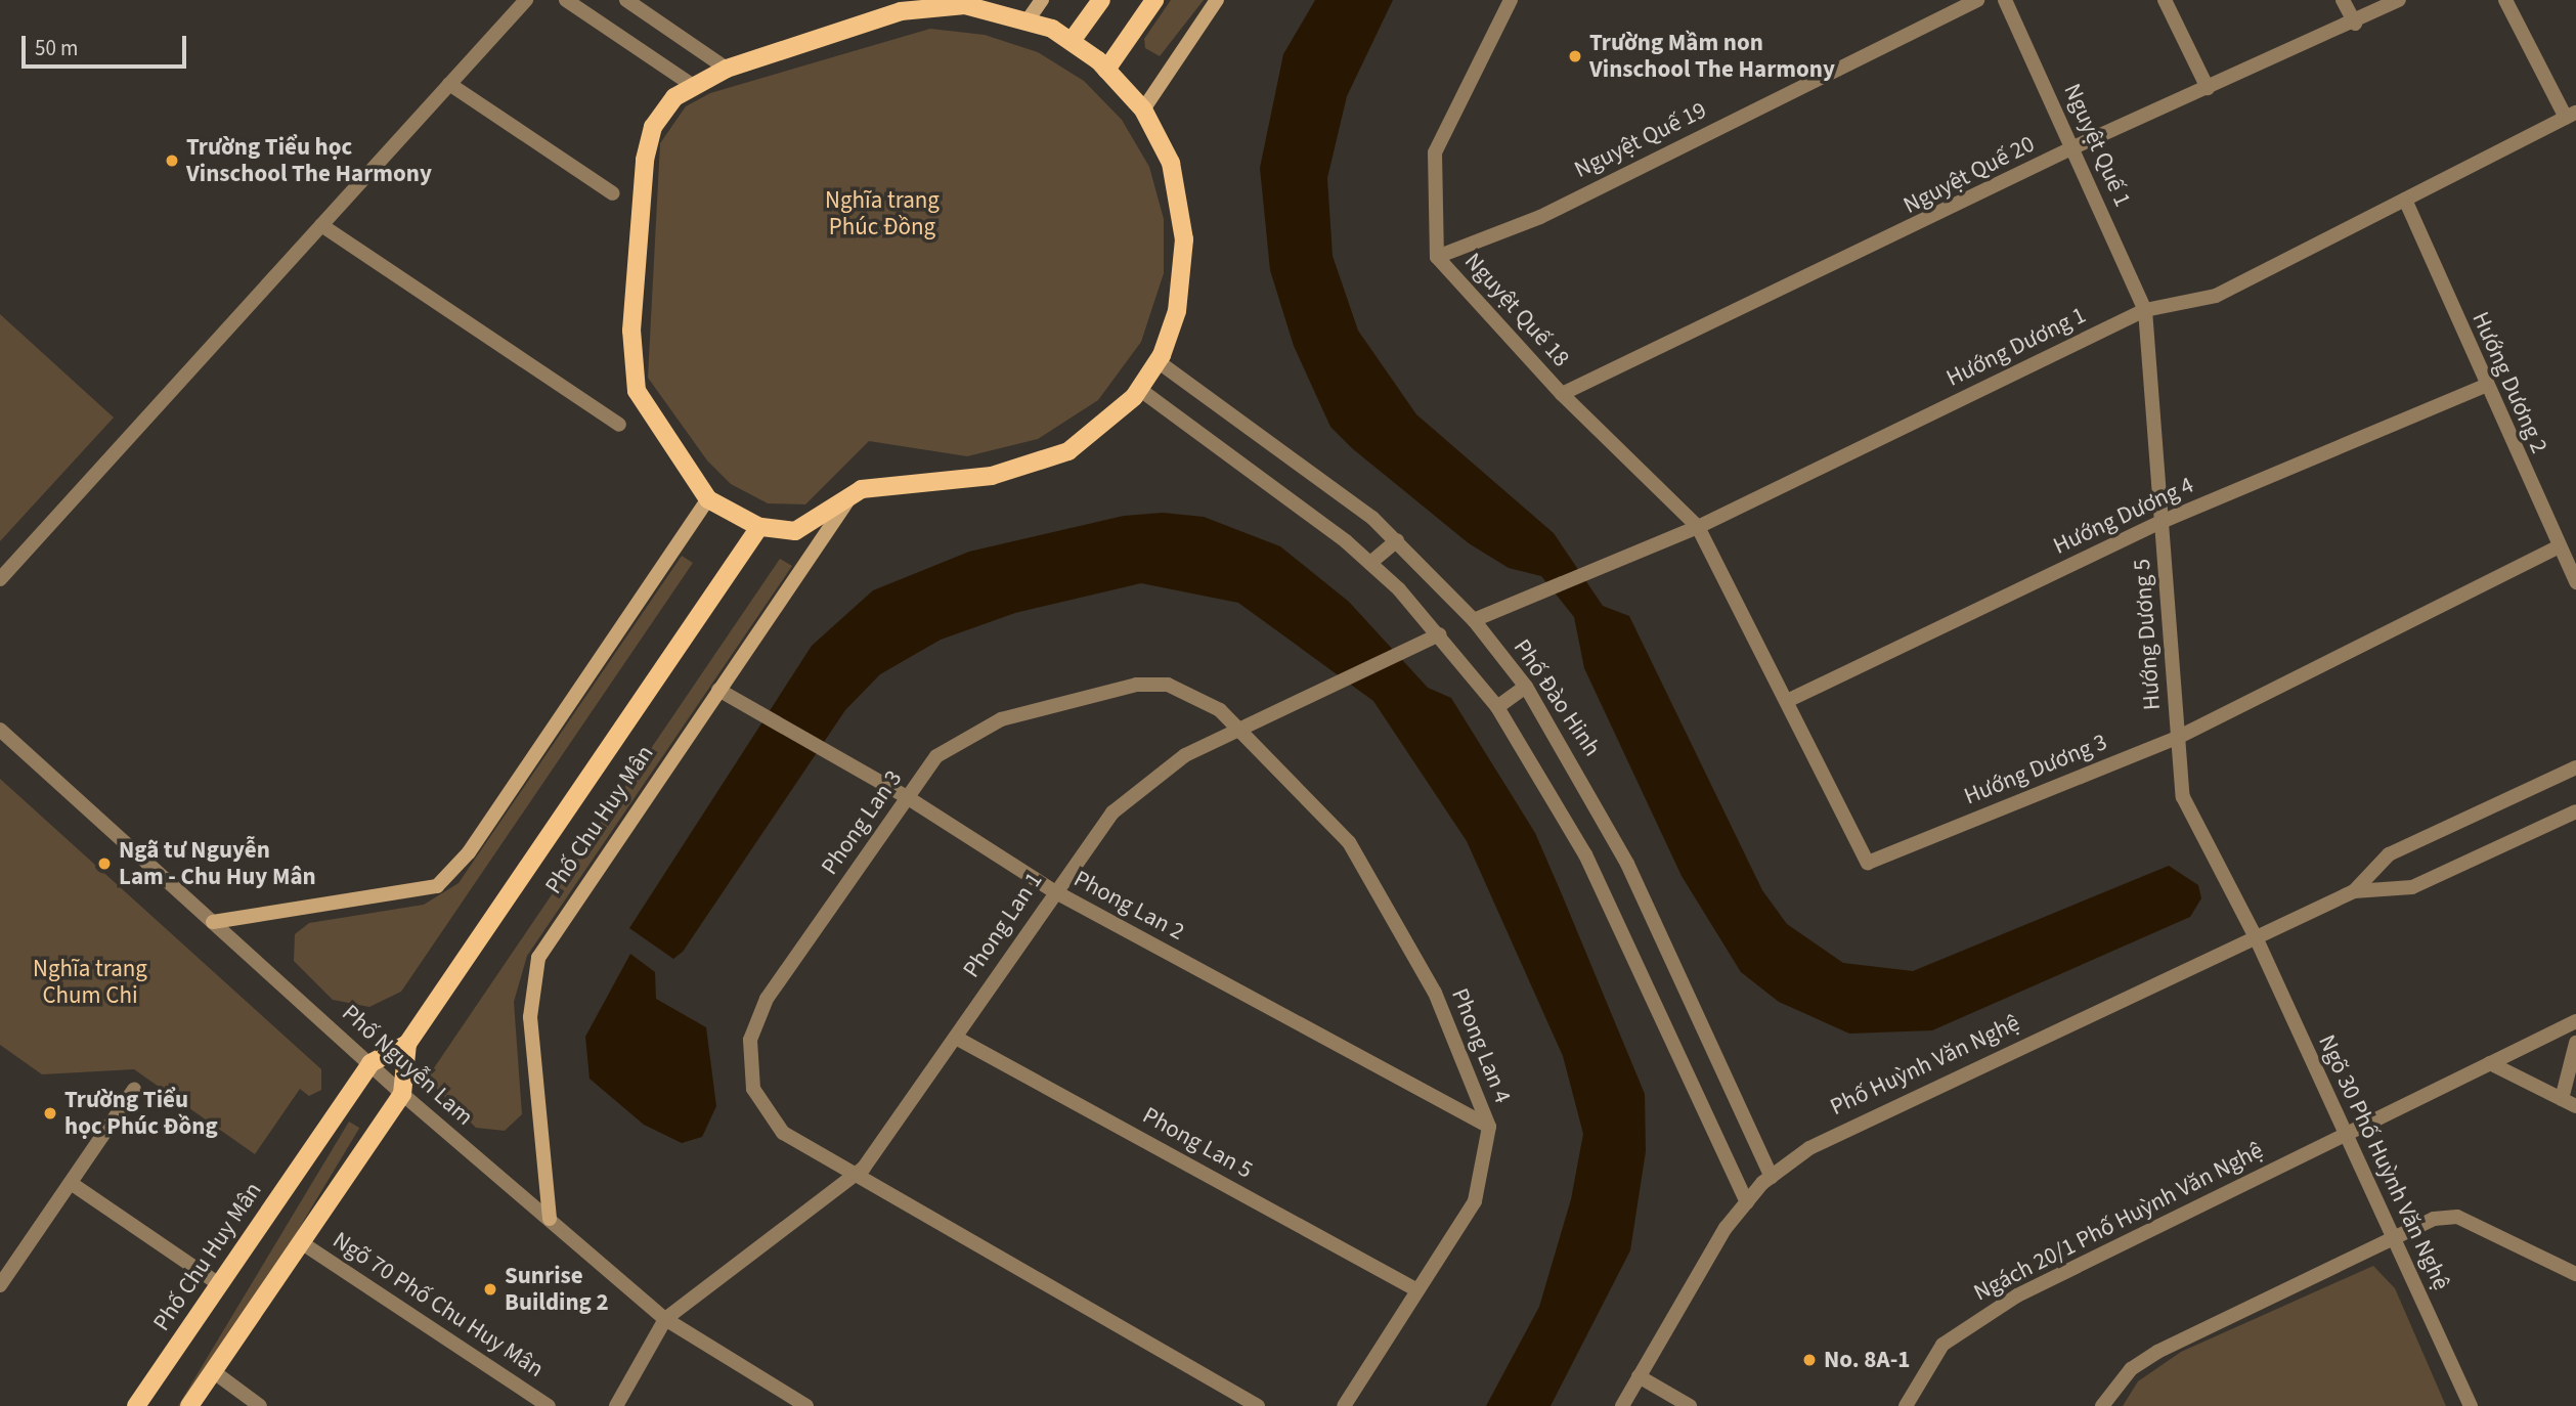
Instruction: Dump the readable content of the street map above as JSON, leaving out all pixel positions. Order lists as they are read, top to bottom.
{
  "streets": {
    "main road": ["Phố Chu Huy Mân"],
    "street": [
      "Nguyệt Quế 19",
      "Nguyệt Quế 1",
      "Nguyệt Quế 20",
      "Nguyệt Quế 18",
      "Hướng Dương 1",
      "Hướng Dương 2",
      "Hướng Dương 4",
      "Hướng Dương 5",
      "Phố Đào Hinh",
      "Hướng Dương 3",
      "Phong Lan 3",
      "Phong Lan 2",
      "Phong Lan 1",
      "Phong Lan 4",
      "Phố Nguyễn Lam",
      "Phố Huỳnh Văn Nghệ",
      "Phong Lan 5",
      "Ngõ 30 Phố Huỳnh Văn Nghệ",
      "Ngách 20/1 Phố Huỳnh Văn Nghệ",
      "Ngõ 70 Phố Chu Huy Mân"
    ]
  },
  "crossings": [
    ["Nguyệt Quế 19", "Nguyệt Quế 18"],
    ["Nguyệt Quế 1", "Nguyệt Quế 20"],
    ["Nguyệt Quế 1", "Hướng Dương 1"],
    ["Nguyệt Quế 1", "Hướng Dương 5"],
    ["Nguyệt Quế 20", "Nguyệt Quế 18"],
    ["Nguyệt Quế 18", "Hướng Dương 1"],
    ["Nguyệt Quế 18", "Hướng Dương 3"],
    ["Hướng Dương 1", "Hướng Dương 2"],
    ["Hướng Dương 1", "Hướng Dương 5"],
    ["Hướng Dương 1", "Phố Đào Hinh"],
    ["Hướng Dương 1", "Hướng Dương 3"],
    ["Hướng Dương 2", "Hướng Dương 4"],
    ["Hướng Dương 2", "Hướng Dương 3"],
    ["Hướng Dương 4", "Hướng Dương 5"],
    ["Hướng Dương 4", "Hướng Dương 3"],
    ["Hướng Dương 5", "Hướng Dương 3"],
    ["Hướng Dương 5", "Phố Huỳnh Văn Nghệ"],
    ["Hướng Dương 5", "Ngõ 30 Phố Huỳnh Văn Nghệ"],
    ["Phố Đào Hinh", "Phố Huỳnh Văn Nghệ"],
    ["Phố Chu Huy Mân", "Phong Lan 2"],
    ["Phố Chu Huy Mân", "Phố Nguyễn Lam"],
    ["Phố Chu Huy Mân", "Ngõ 70 Phố Chu Huy Mân"],
    ["Phong Lan 3", "Phong Lan 2"],
    ["Phong Lan 3", "Phong Lan 1"],
    ["Phong Lan 3", "Phong Lan 4"],
    ["Phong Lan 2", "Phong Lan 1"],
    ["Phong Lan 2", "Phong Lan 4"],
    ["Phong Lan 1", "Phong Lan 4"],
    ["Phong Lan 1", "Phố Nguyễn Lam"],
    ["Phong Lan 1", "Phong Lan 5"],
    ["Phong Lan 4", "Phong Lan 5"],
    ["Phố Huỳnh Văn Nghệ", "Ngõ 30 Phố Huỳnh Văn Nghệ"],
    ["Ngõ 30 Phố Huỳnh Văn Nghệ", "Ngách 20/1 Phố Huỳnh Văn Nghệ"]
  ],
  "parks": ["Nghĩa trang Phúc Đồng", "Nghĩa trang Chum Chi"],
  "places": [
    "Trường Mầm non Vinschool The Harmony",
    "Trường Tiểu học Vinschool The Harmony",
    "Ngã tư Nguyễn Lam - Chu Huy Mân",
    "Trường Tiểu học Phúc Đồng",
    "Sunrise Building 2",
    "No. 8A-1"
  ],
  "scale_bar": "50 m"
}
